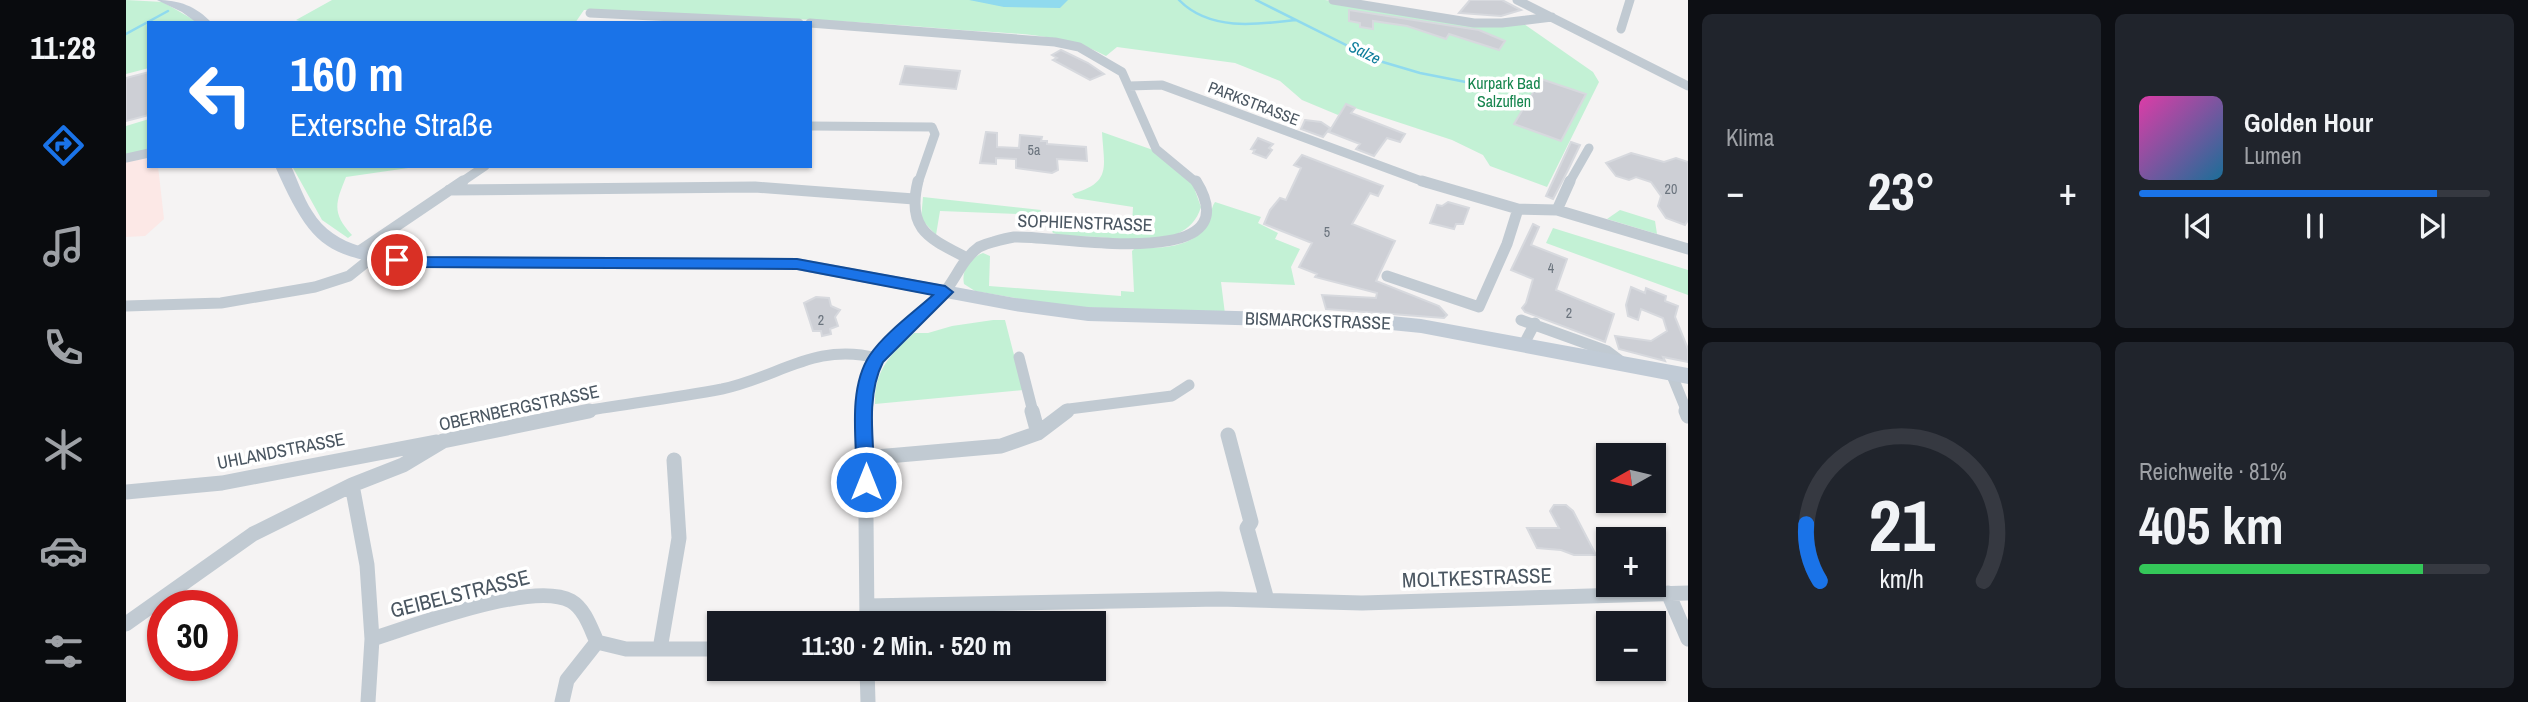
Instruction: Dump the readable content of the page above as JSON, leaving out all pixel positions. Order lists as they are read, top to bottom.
{
  "streets": {
    "main road": ["BISMARCKSTRASSE"],
    "street": [
      "PARKSTRASSE",
      "SOPHIENSTRASSE",
      "OBERNBERGSTRASSE",
      "UHLANDSTRASSE",
      "MOLTKESTRASSE",
      "GEIBELSTRASSE"
    ]
  },
  "crossings": [
    ["PARKSTRASSE", "SOPHIENSTRASSE"],
    ["SOPHIENSTRASSE", "BISMARCKSTRASSE"],
    ["OBERNBERGSTRASSE", "UHLANDSTRASSE"]
  ],
  "water": ["Salze"],
  "parks": ["Kurpark Bad Salzuflen"],
  "house_numbers": [
    "5a",
    "20",
    "5",
    "4",
    "2",
    "2"
  ],
  "north": "left",
  "page": {
    "tabs": "11:28",
    "tile": [
      "Klima",
      ["Reichweite · 81%", "405 km"]
    ],
    "turn": ["160 m", "Extersche Straße"],
    "song": ["Golden Hour", "Lumen"],
    "heat": ["−", "23°", "+"],
    "map_buttons": ["+", "−"],
    "limit": "30",
    "trip": "11:30 · 2 Min. · 520 m",
    "gauge": ["21", "km/h"]
  }
}
